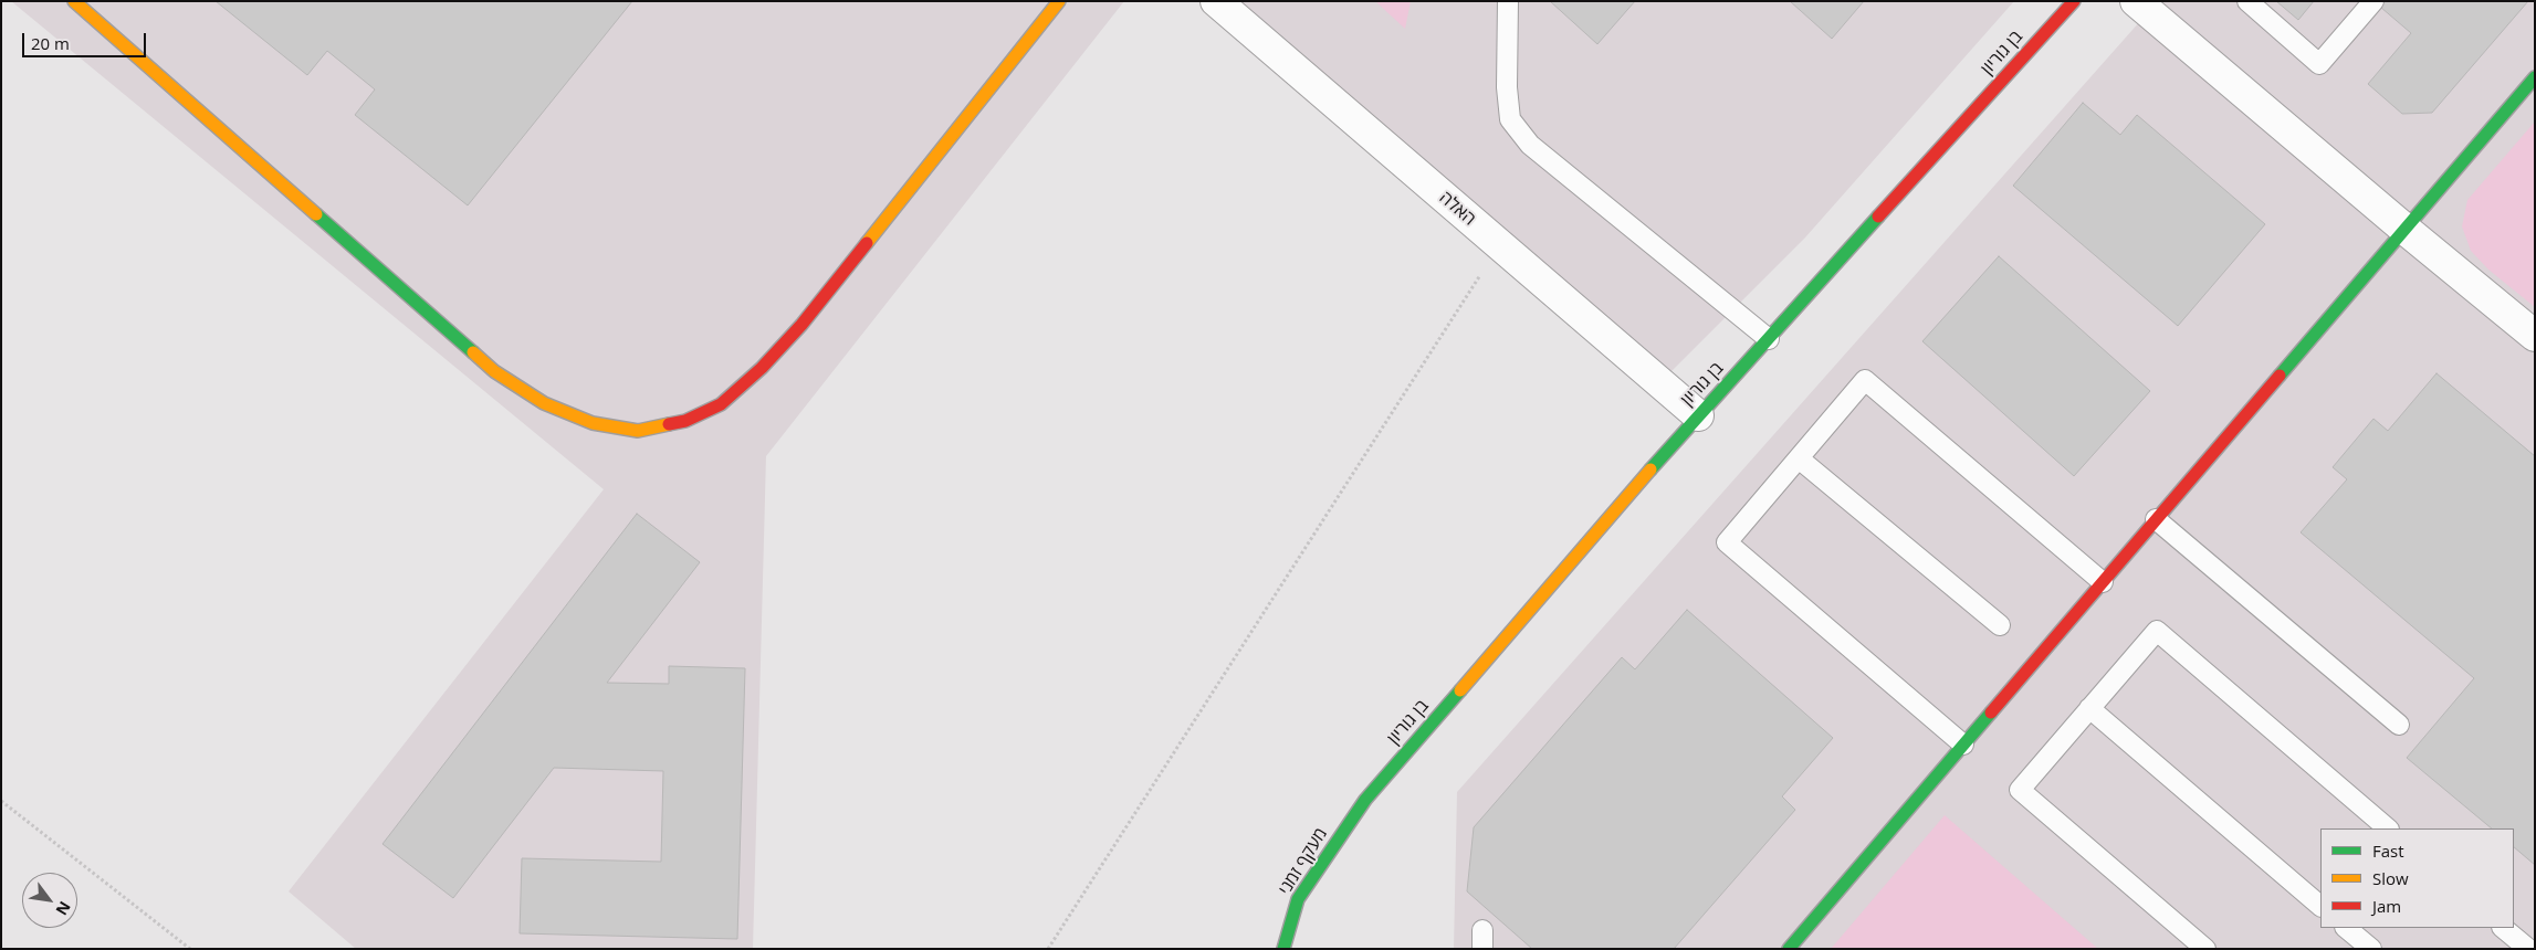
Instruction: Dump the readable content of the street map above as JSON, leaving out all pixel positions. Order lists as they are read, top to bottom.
{
  "streets": {
    "street": ["בן גוריון", "האלה", "מעקף זמני"]
  },
  "crossings": [
    ["בן גוריון", "האלה"],
    ["בן גוריון", "מעקף זמני"]
  ],
  "legend": ["Fast", "Slow", "Jam"],
  "scale_bar": "20 m",
  "north": "bottom right"
}
